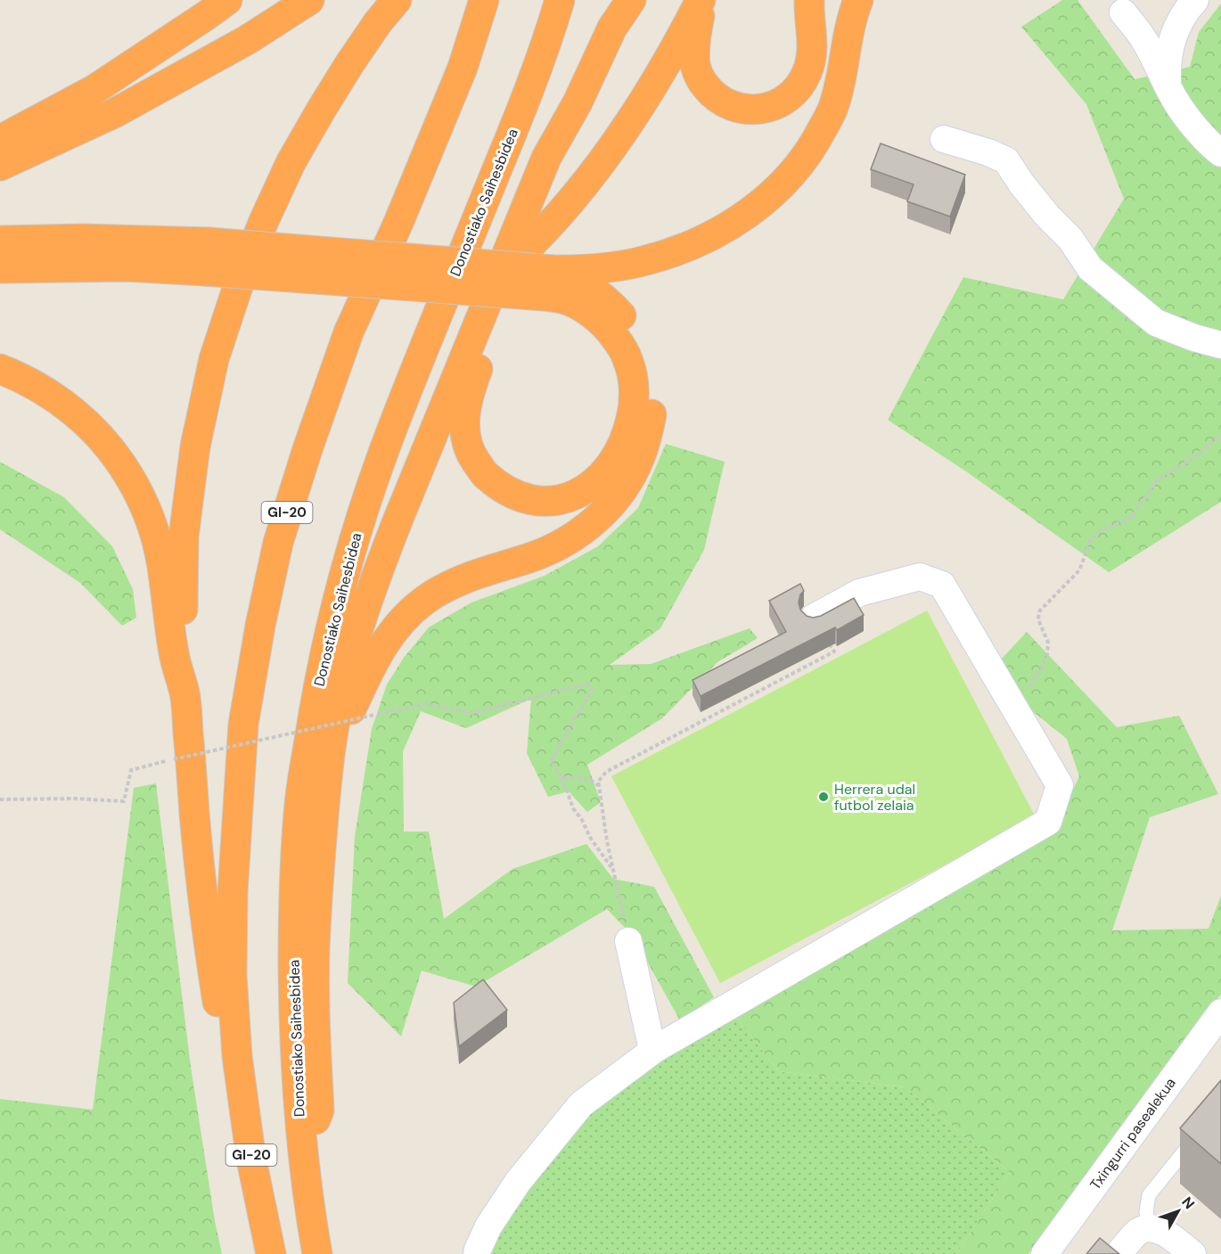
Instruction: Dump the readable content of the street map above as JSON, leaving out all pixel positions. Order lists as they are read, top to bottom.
{
  "streets": {
    "highway": ["Donostiako Saihesbidea", "GI-20"],
    "street": ["Txingurri pasealekua"]
  },
  "places": ["Herrera udal futbol zelaia"],
  "north": "top right"
}
